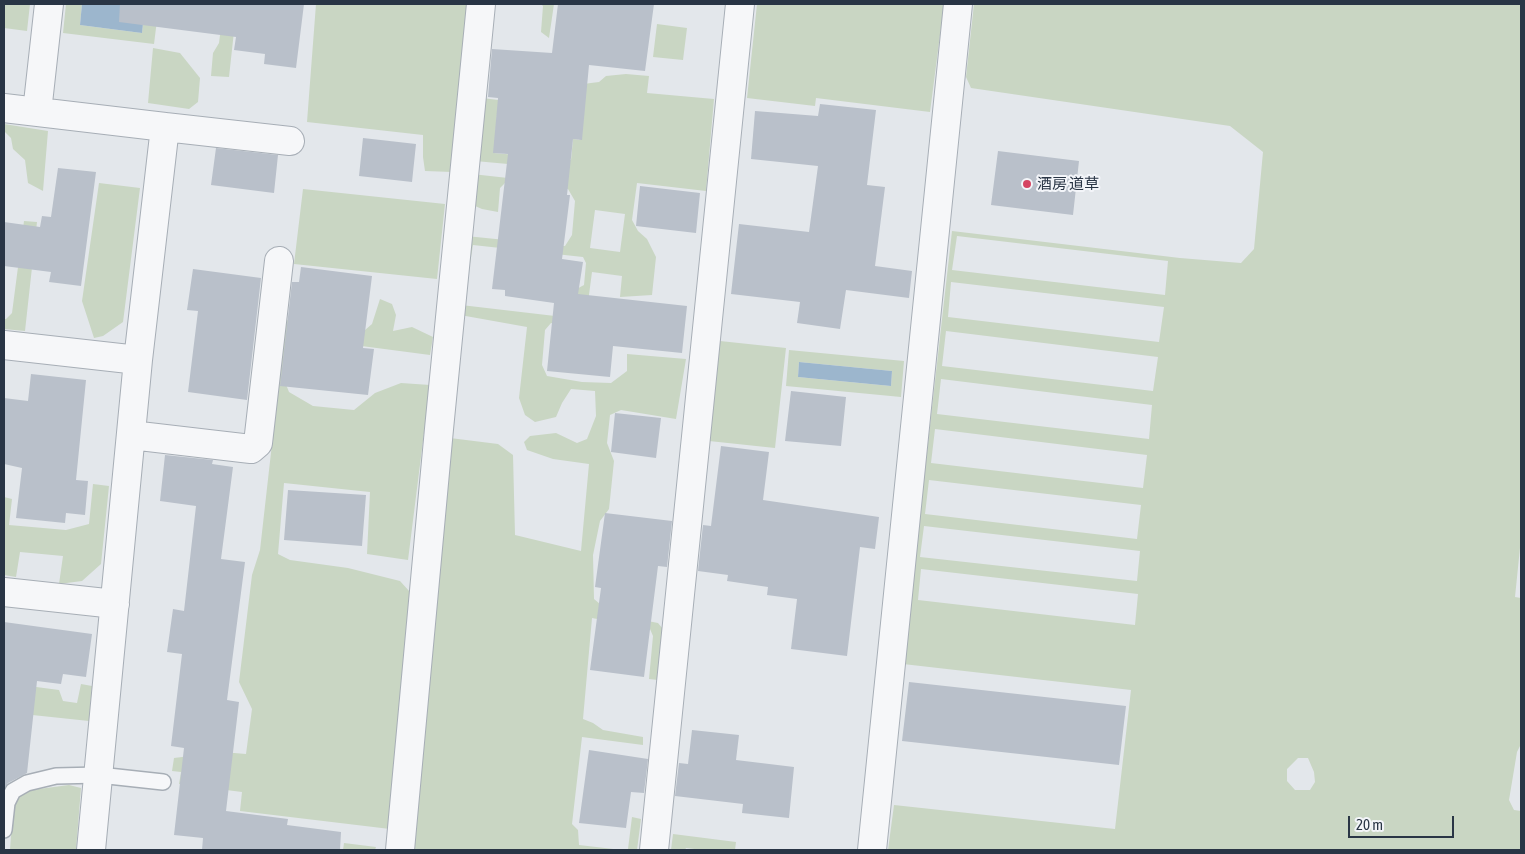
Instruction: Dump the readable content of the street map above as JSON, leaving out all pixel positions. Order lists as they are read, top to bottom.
{
  "places": ["酒房 道草"],
  "scale_bar": "20 m"
}
